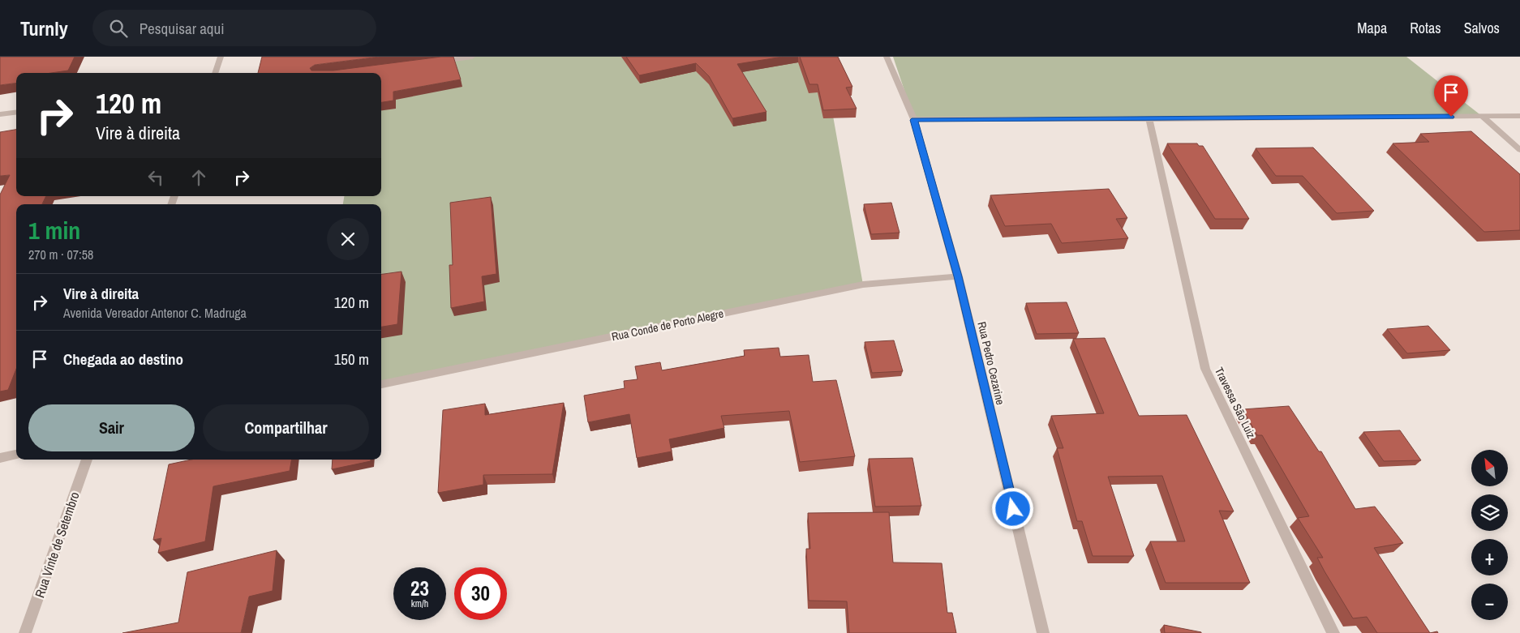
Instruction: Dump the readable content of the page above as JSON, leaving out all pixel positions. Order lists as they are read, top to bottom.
{
  "streets": {
    "street": [
      "Rua Conde de Porto Alegre",
      "Rua Pedro Cezarine",
      "Travessa São Luiz",
      "Rua Vinte de Setembro"
    ]
  },
  "crossings": [
    ["Rua Conde de Porto Alegre", "Rua Pedro Cezarine"]
  ],
  "north": "top left",
  "page": {
    "header": "Turnly",
    "search": "Pesquisar aqui",
    "nav": ["Mapa", "Rotas", "Salvos"],
    "turn": ["120 m", "Vire à direita"],
    "heading": ["1 min", "270 m · 07:58"],
    "list": [
      {
        "name": "Vire à direita",
        "note": "Avenida Vereador Antenor C. Madruga",
        "value": "120 m"
      },
      {
        "name": "Chegada ao destino",
        "value": "150 m"
      }
    ],
    "buttons": ["Sair", "Compartilhar"],
    "map_buttons": ["+", "−"],
    "speed": "23 km/h",
    "limit": "30"
  }
}
